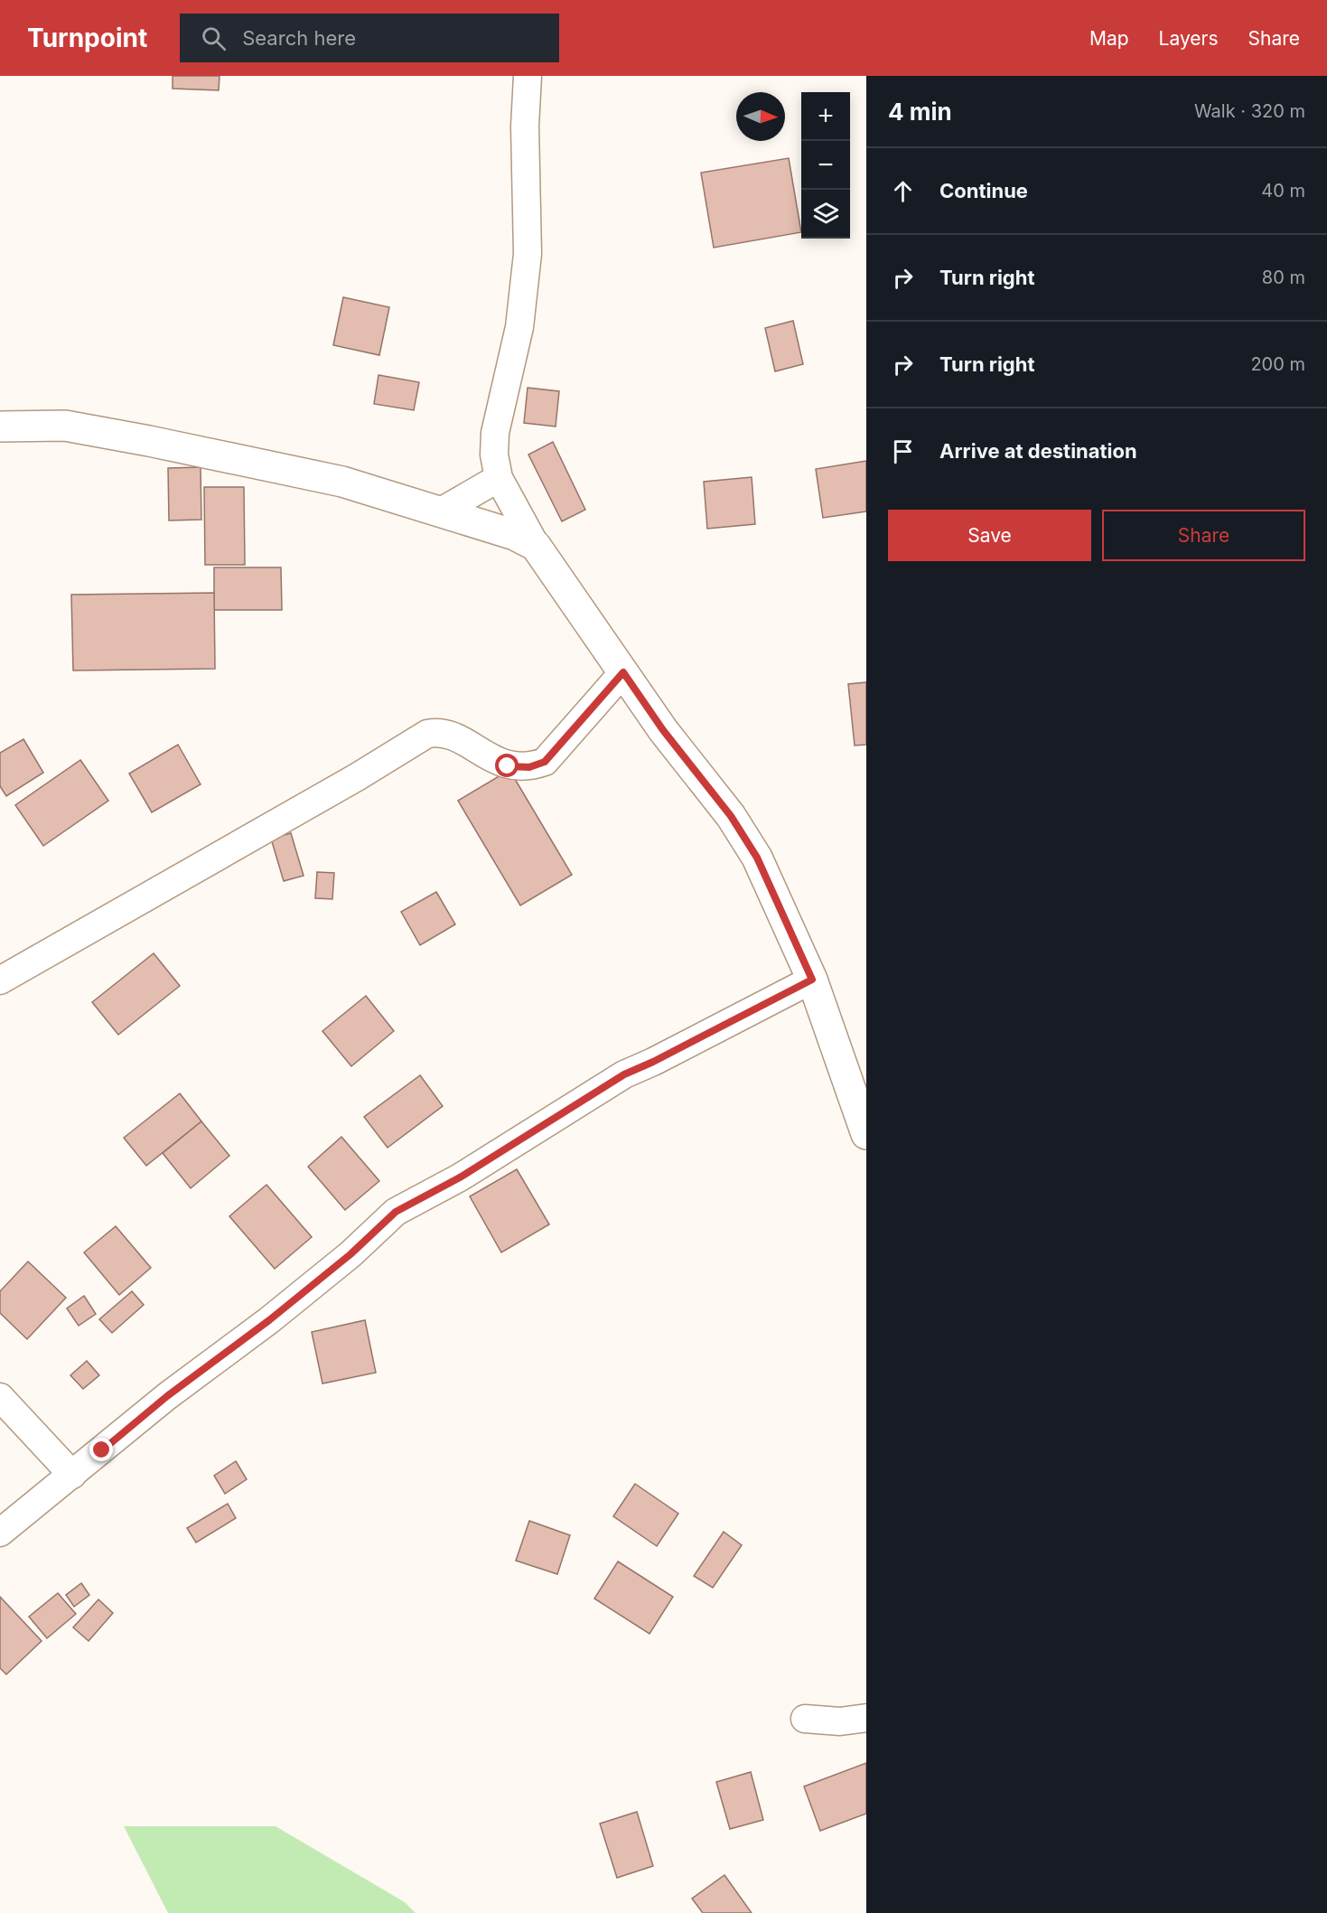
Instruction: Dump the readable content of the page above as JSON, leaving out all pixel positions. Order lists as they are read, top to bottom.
{
  "north": "right",
  "page": {
    "header": "Turnpoint",
    "search": "Search here",
    "nav": ["Map", "Layers", "Share"],
    "heading": ["4 min", "Walk · 320 m"],
    "map_buttons": ["+", "−"],
    "list": [
      ["Continue", "40 m"],
      ["Turn right", "80 m"],
      ["Turn right", "200 m"],
      "Arrive at destination"
    ],
    "buttons": ["Save", "Share"]
  }
}
